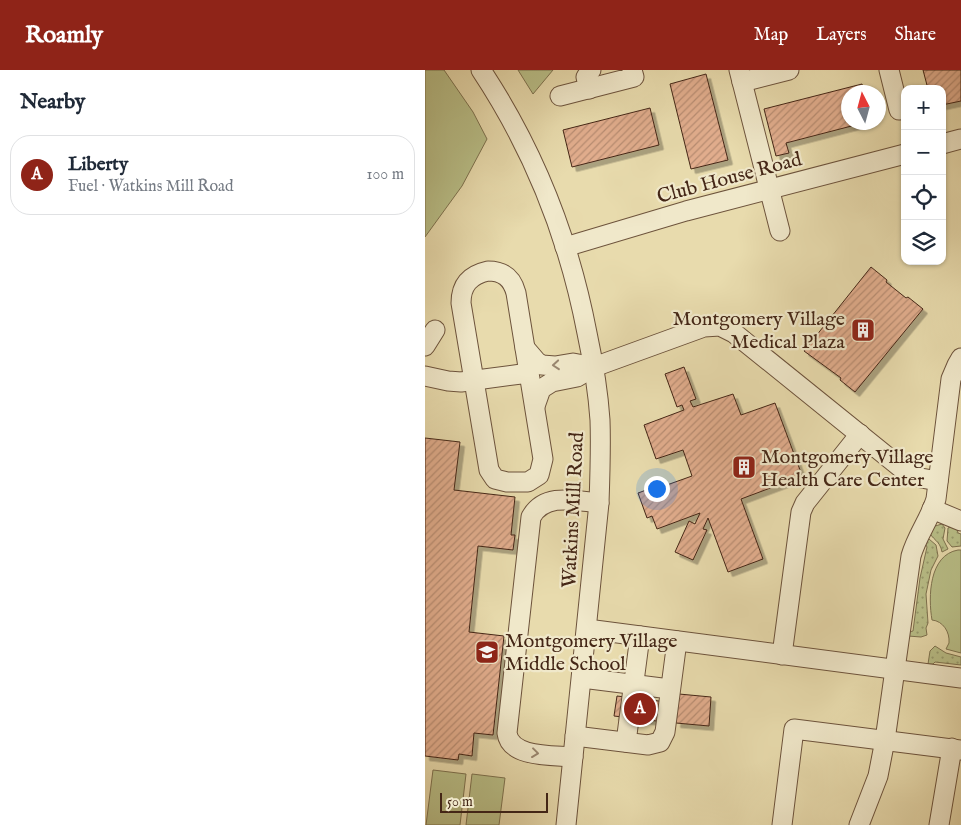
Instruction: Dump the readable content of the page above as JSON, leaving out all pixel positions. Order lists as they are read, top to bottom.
{
  "streets": {
    "street": ["Club House Road", "Watkins Mill Road"]
  },
  "crossings": [
    ["Club House Road", "Watkins Mill Road"]
  ],
  "places": {
    "building": ["Montgomery Village Medical Plaza", "Montgomery Village Health Care Center"],
    "school or university": ["Montgomery Village Middle School"]
  },
  "scale_bar": "50 m",
  "north": "top",
  "page": {
    "header": "Roamly",
    "nav": ["Map", "Layers", "Share"],
    "heading": "Nearby",
    "map_buttons": ["+", "−"],
    "list": [
      {
        "mark": "A",
        "name": "Liberty",
        "note": "Fuel · Watkins Mill Road",
        "value": "100 m"
      }
    ],
    "pins": "A",
    "scale": "50 m"
  }
}
